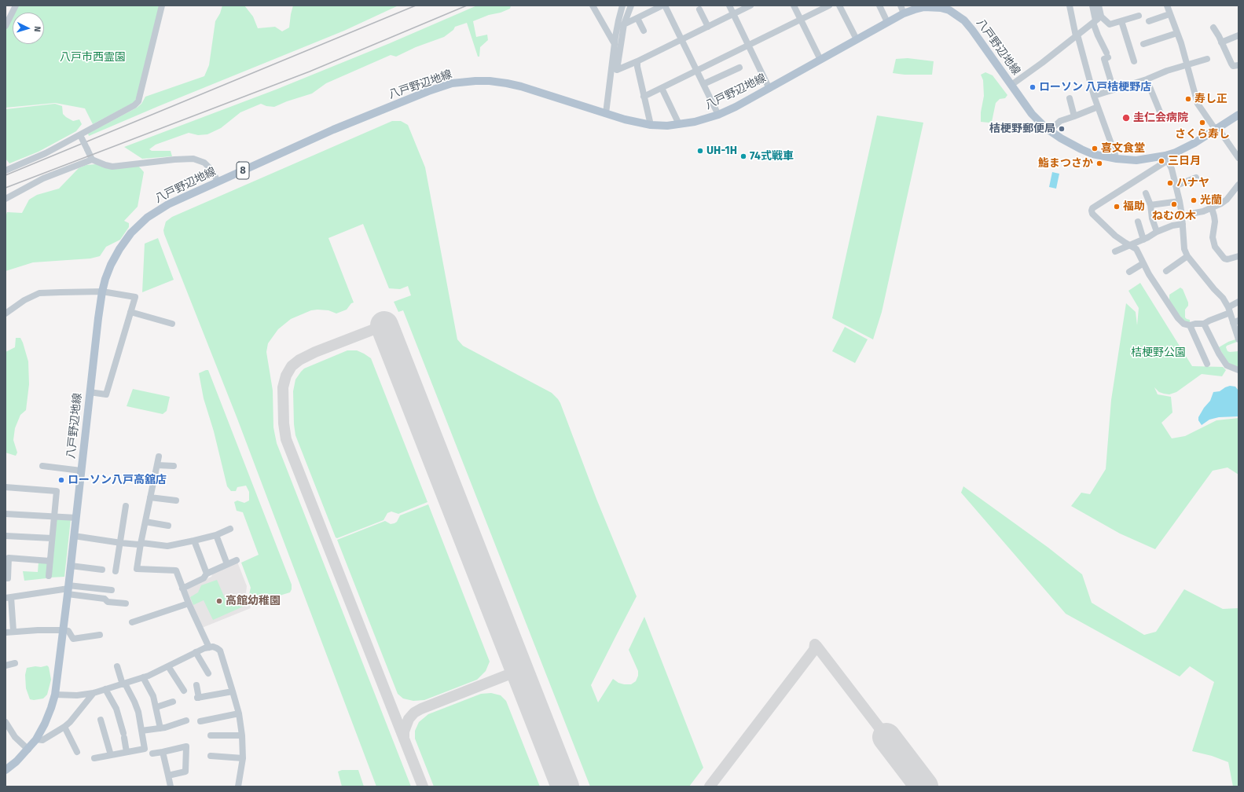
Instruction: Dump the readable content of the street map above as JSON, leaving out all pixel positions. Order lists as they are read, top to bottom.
{
  "streets": {
    "main road": ["八戸野辺地線", "8"]
  },
  "parks": ["八戸市西霊園", "桔梗野公園"],
  "places": [
    "ローソン 八戸桔梗野店",
    "寿し正",
    "圭仁会病院",
    "さくら寿し",
    "桔梗野郵便局",
    "喜文食堂",
    "UH-1H",
    "74式戦車",
    "三日月",
    "鮨まつさか",
    "ハナヤ",
    "光蘭",
    "ねむの木",
    "福助",
    "ローソン八戸高舘店",
    "高館幼稚園"
  ],
  "north": "right"
}
